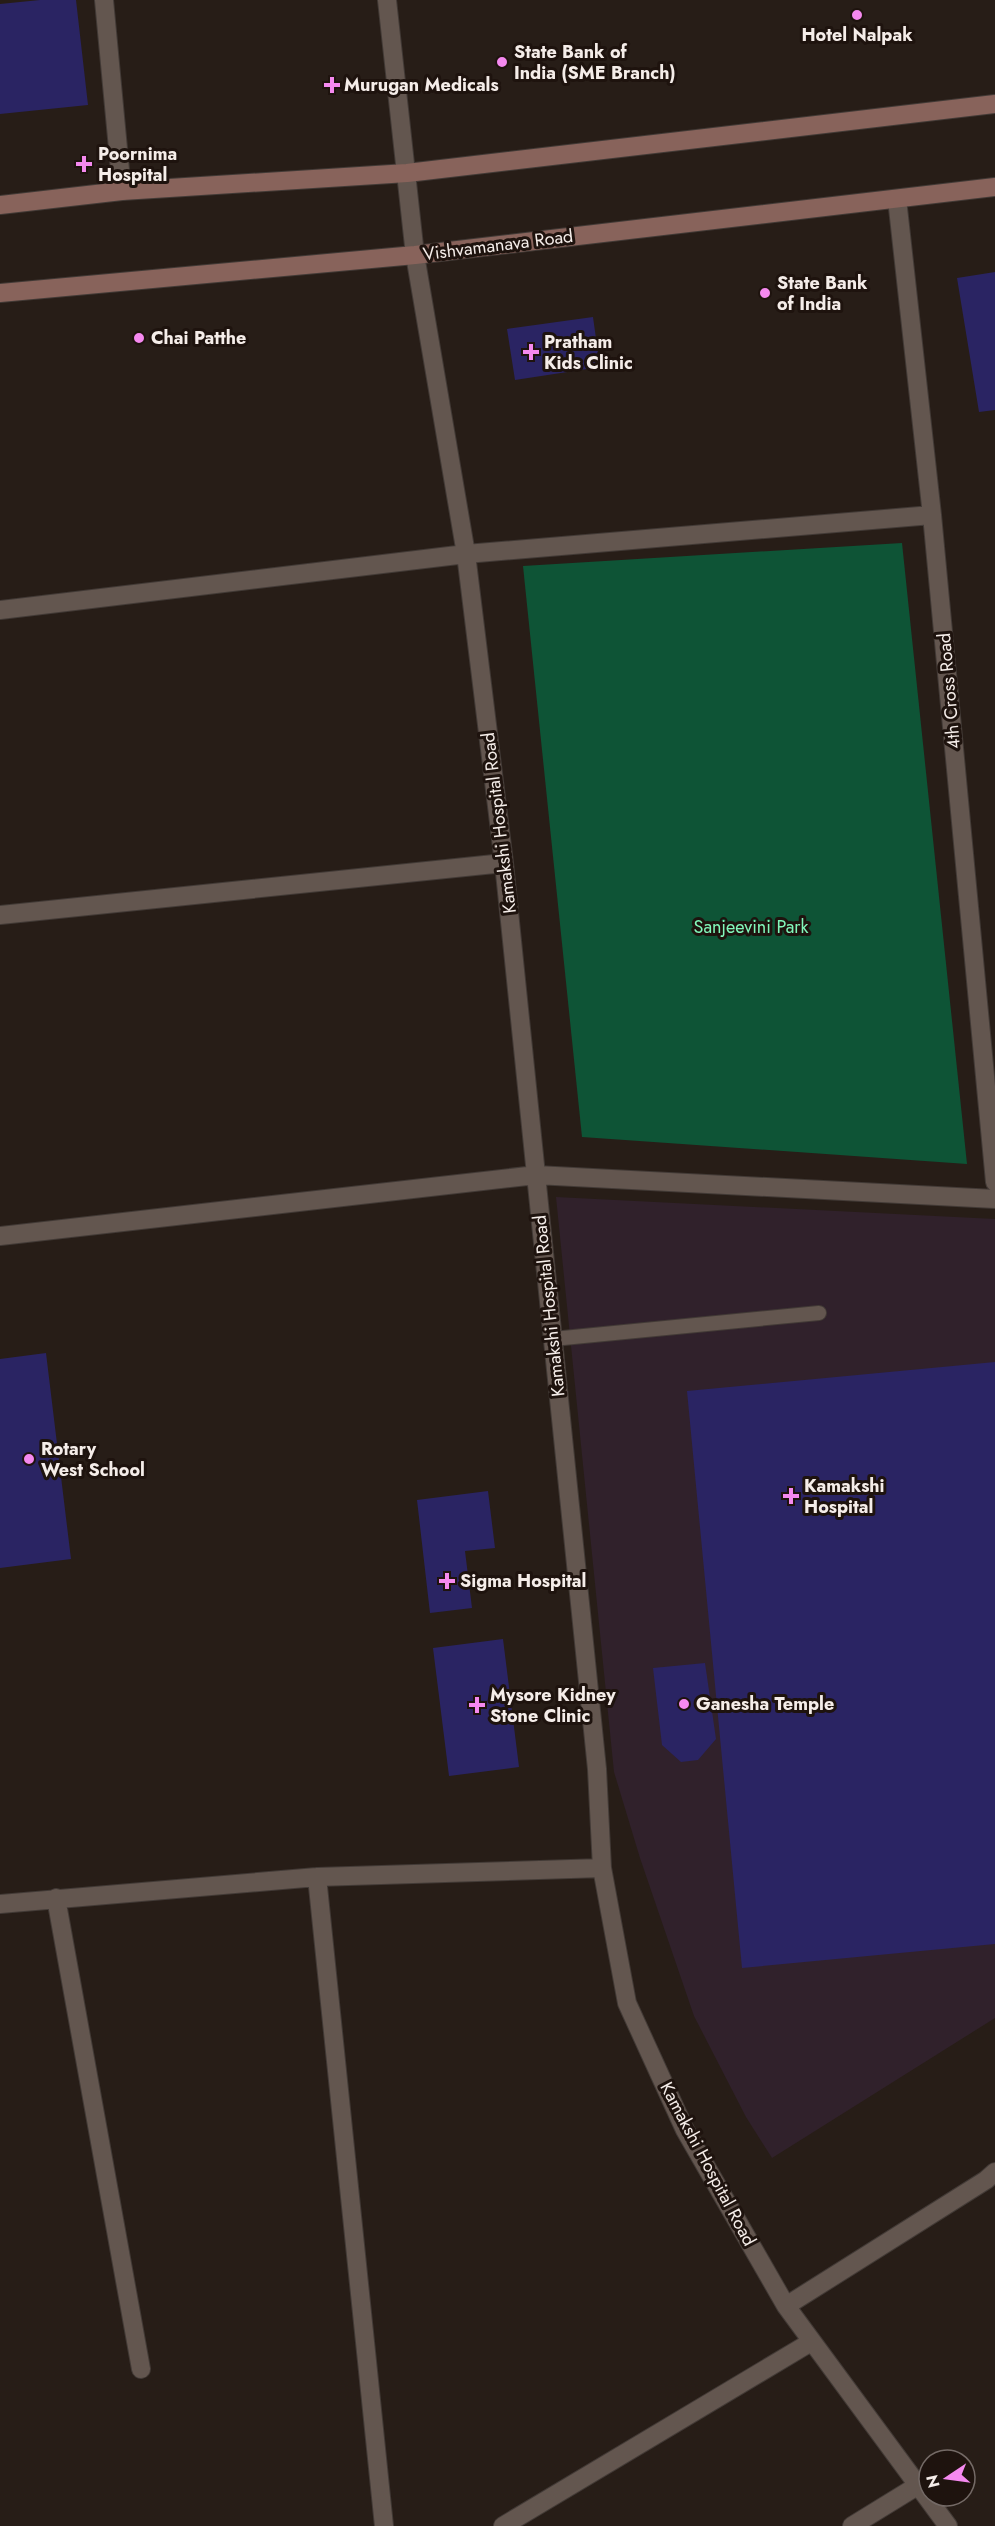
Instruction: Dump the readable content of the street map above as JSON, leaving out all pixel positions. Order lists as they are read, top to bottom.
{
  "streets": {
    "main road": ["Vishvamanava Road"],
    "street": ["4th Cross Road", "Kamakshi Hospital Road"]
  },
  "crossings": [
    ["Vishvamanava Road", "4th Cross Road"],
    ["Vishvamanava Road", "Kamakshi Hospital Road"]
  ],
  "parks": ["Sanjeevini Park"],
  "places": {
    "other": [
      "Hotel Nalpak",
      "State Bank of India (SME Branch)",
      "State Bank of India",
      "Chai Patthe",
      "Rotary West School",
      "Ganesha Temple"
    ],
    "health": [
      "Murugan Medicals",
      "Poornima Hospital",
      "Pratham Kids Clinic",
      "Kamakshi Hospital",
      "Sigma Hospital",
      "Mysore Kidney Stone Clinic"
    ]
  },
  "north": "left"
}
